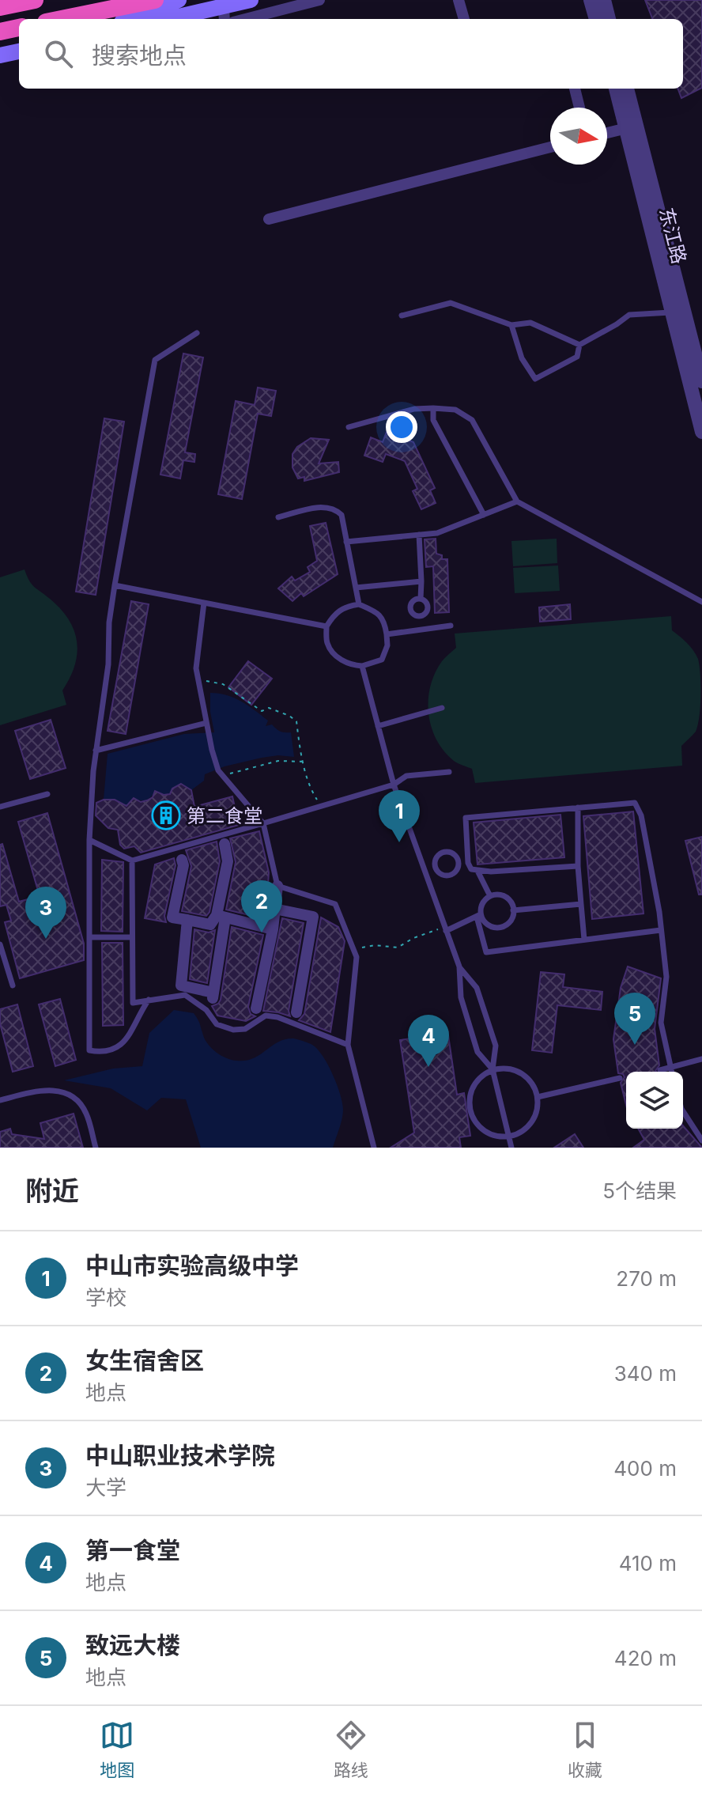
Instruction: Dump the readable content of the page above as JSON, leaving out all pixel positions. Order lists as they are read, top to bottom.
{
  "streets": {
    "street": ["东江路"]
  },
  "places": {
    "building": ["第二食堂"]
  },
  "north": "right",
  "page": {
    "search": "搜索地点",
    "pins": [
      "1",
      "2",
      "3",
      "5",
      "4"
    ],
    "heading": ["附近", "5个结果"],
    "list": [
      {
        "mark": "1",
        "name": "中山市实验高级中学",
        "note": "学校",
        "value": "270 m"
      },
      {
        "mark": "2",
        "name": "女生宿舍区",
        "note": "地点",
        "value": "340 m"
      },
      {
        "mark": "3",
        "name": "中山职业技术学院",
        "note": "大学",
        "value": "400 m"
      },
      {
        "mark": "4",
        "name": "第一食堂",
        "note": "地点",
        "value": "410 m"
      },
      {
        "mark": "5",
        "name": "致远大楼",
        "note": "地点",
        "value": "420 m"
      }
    ],
    "nav": ["地图", "路线", "收藏"]
  }
}
